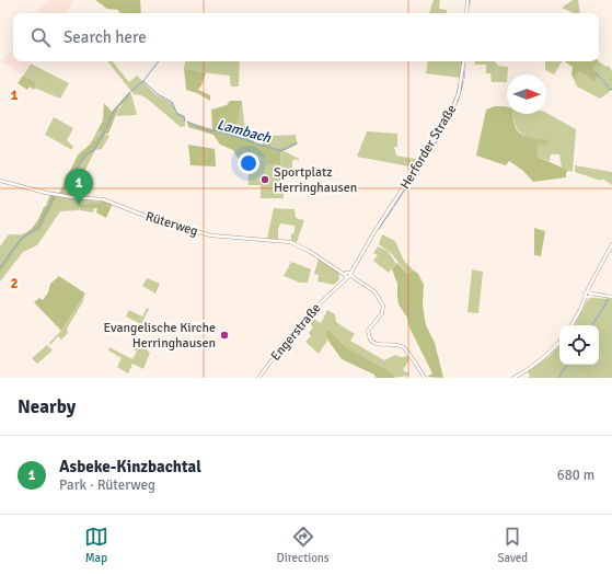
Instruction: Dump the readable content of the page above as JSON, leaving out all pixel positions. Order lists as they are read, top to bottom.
{
  "streets": {
    "street": ["Herforder Straße", "Rüterweg", "Engerstraße"]
  },
  "crossings": [
    ["Herforder Straße", "Engerstraße"],
    ["Rüterweg", "Engerstraße"]
  ],
  "water": ["Lambach"],
  "places": ["Sportplatz Herringhausen", "Evangelische Kirche Herringhausen"],
  "north": "right",
  "page": {
    "search": "Search here",
    "pins": "1",
    "heading": "Nearby",
    "list": [
      {
        "mark": "1",
        "name": "Asbeke-Kinzbachtal",
        "note": "Park · Rüterweg",
        "value": "680 m"
      }
    ],
    "nav": ["Map", "Directions", "Saved"]
  },
  "grid": {
    "rows": ["1", "2"]
  }
}
